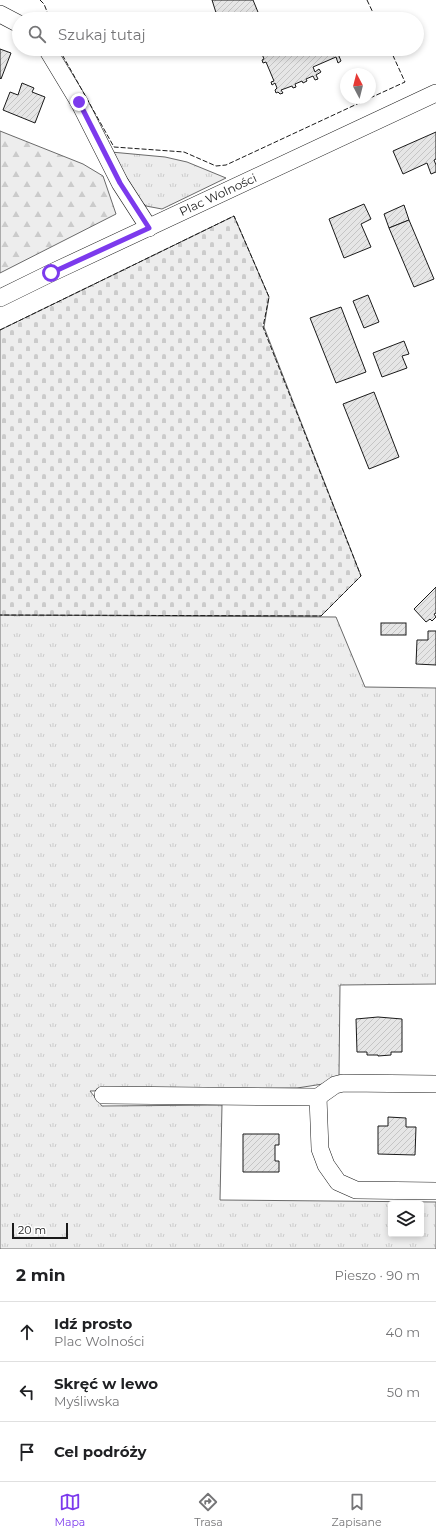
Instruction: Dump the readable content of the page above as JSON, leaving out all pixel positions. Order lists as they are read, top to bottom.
{
  "streets": {
    "street": ["Plac Wolności"]
  },
  "scale_bar": "20 m",
  "north": "top",
  "page": {
    "search": "Szukaj tutaj",
    "scale": "20 m",
    "heading": ["2 min", "Pieszo · 90 m"],
    "list": [
      ["Idź prosto", "Plac Wolności", "40 m"],
      ["Skręć w lewo", "Myśliwska", "50 m"],
      "Cel podróży"
    ],
    "nav": ["Mapa", "Trasa", "Zapisane"]
  }
}
